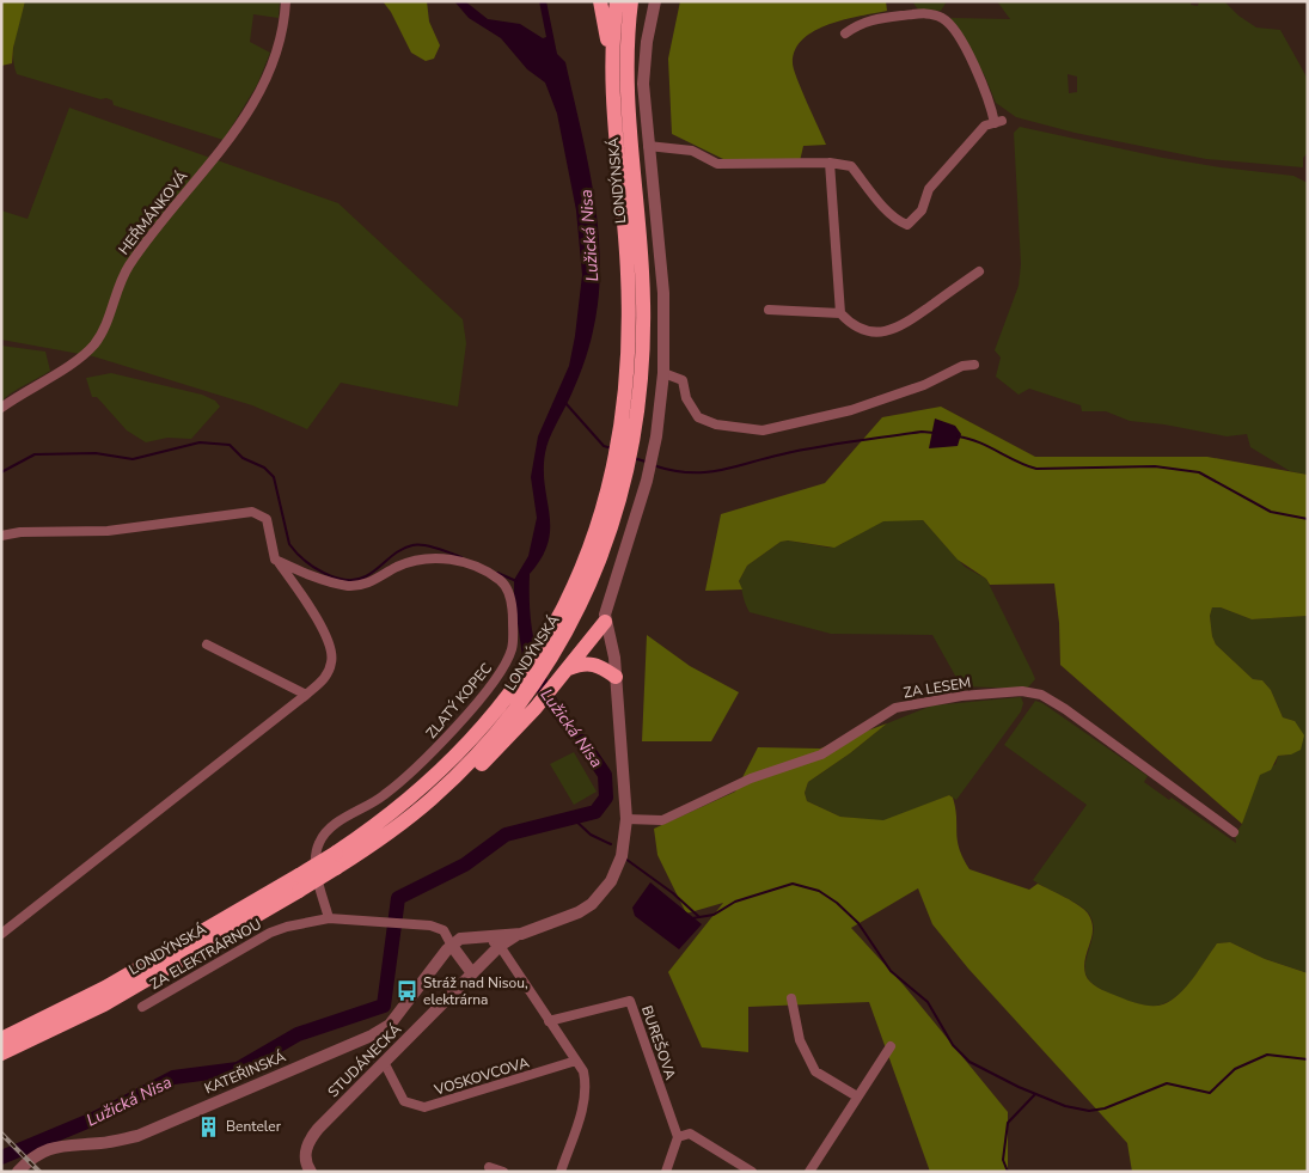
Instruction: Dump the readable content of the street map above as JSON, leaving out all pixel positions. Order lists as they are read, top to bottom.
{
  "streets": {
    "highway": ["LONDÝNSKÁ"],
    "street": [
      "HEŘMÁNKOVÁ",
      "ZA LESEM",
      "ZLATÝ KOPEC",
      "ZA ELEKTRÁRNOU",
      "BUREŠOVA",
      "STUDÁNECKÁ",
      "KATEŘINSKÁ",
      "VOSKOVCOVA"
    ]
  },
  "crossings": [
    ["ZLATÝ KOPEC", "ZA ELEKTRÁRNOU"],
    ["ZA ELEKTRÁRNOU", "KATEŘINSKÁ"],
    ["STUDÁNECKÁ", "VOSKOVCOVA"]
  ],
  "water": ["Lužická Nisa"],
  "places": {
    "bus stop": ["Stráž nad Nisou, elektrárna"],
    "building": ["Benteler"]
  }
}
